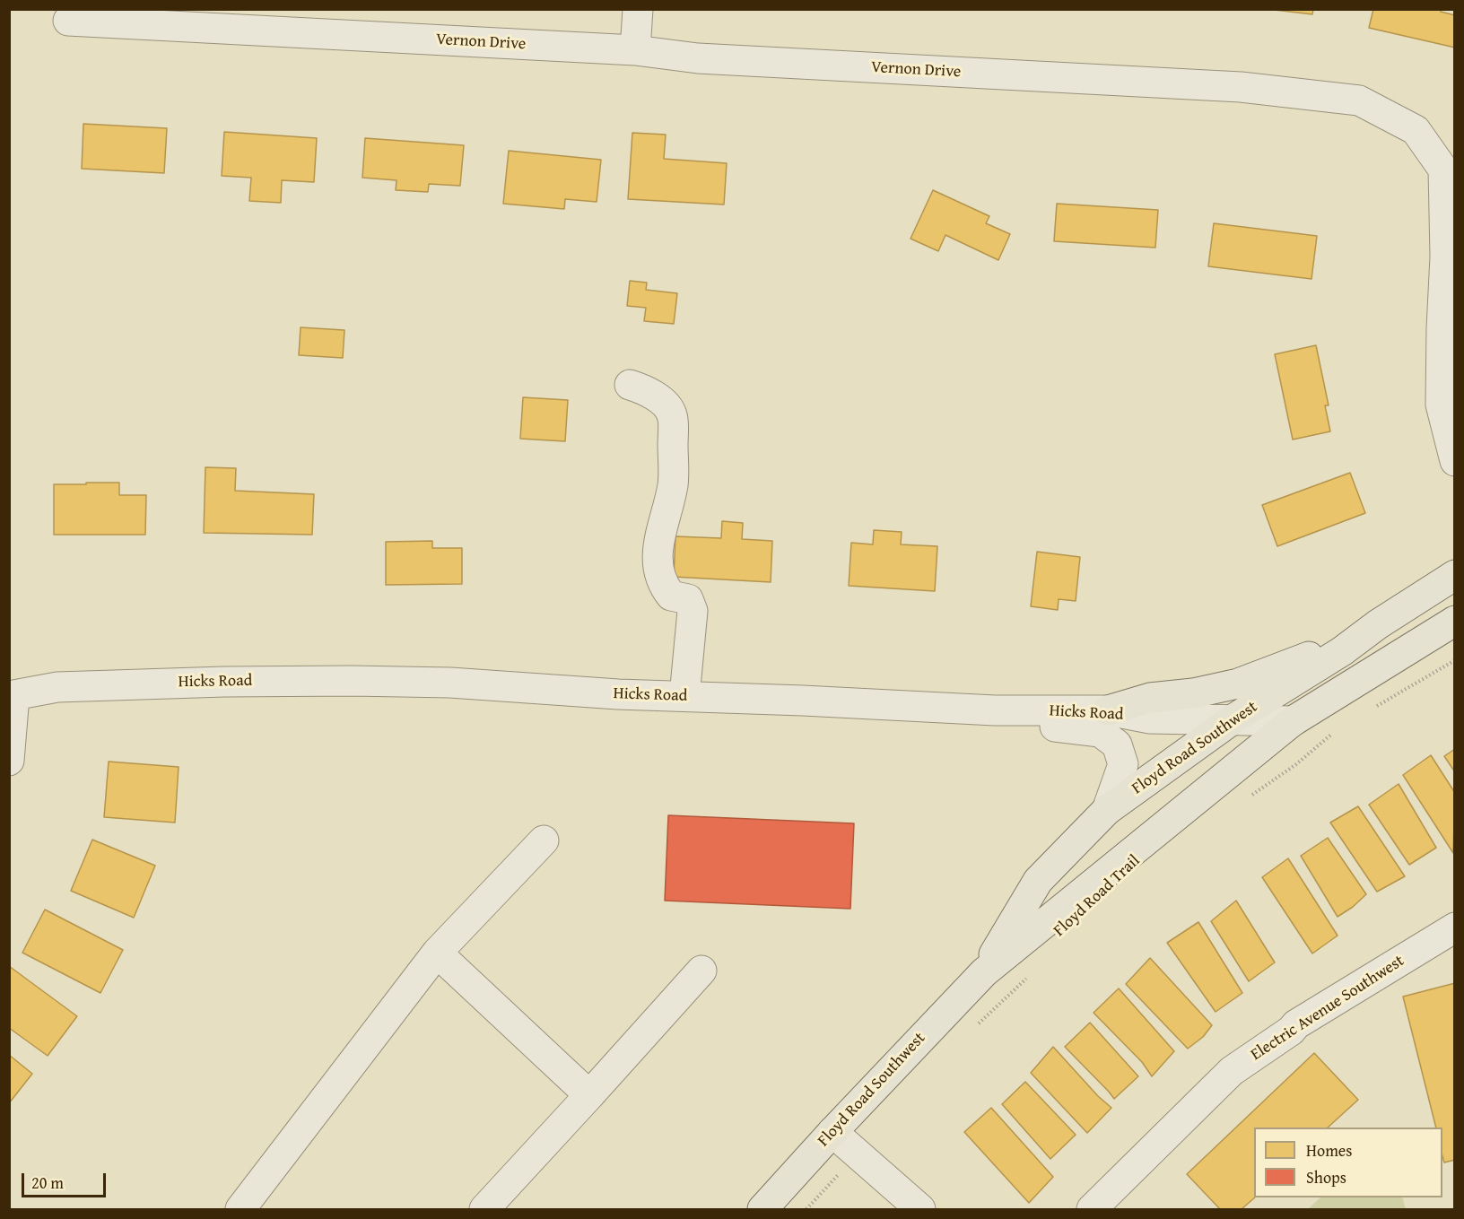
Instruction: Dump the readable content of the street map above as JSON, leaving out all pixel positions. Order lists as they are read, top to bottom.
{
  "streets": {
    "main road": ["Floyd Road Southwest"],
    "street": ["Vernon Drive", "Hicks Road", "Electric Avenue Southwest"]
  },
  "crossings": [
    ["Hicks Road", "Floyd Road Southwest"]
  ],
  "legend": ["Homes", "Shops"],
  "scale_bar": "20 m"
}
